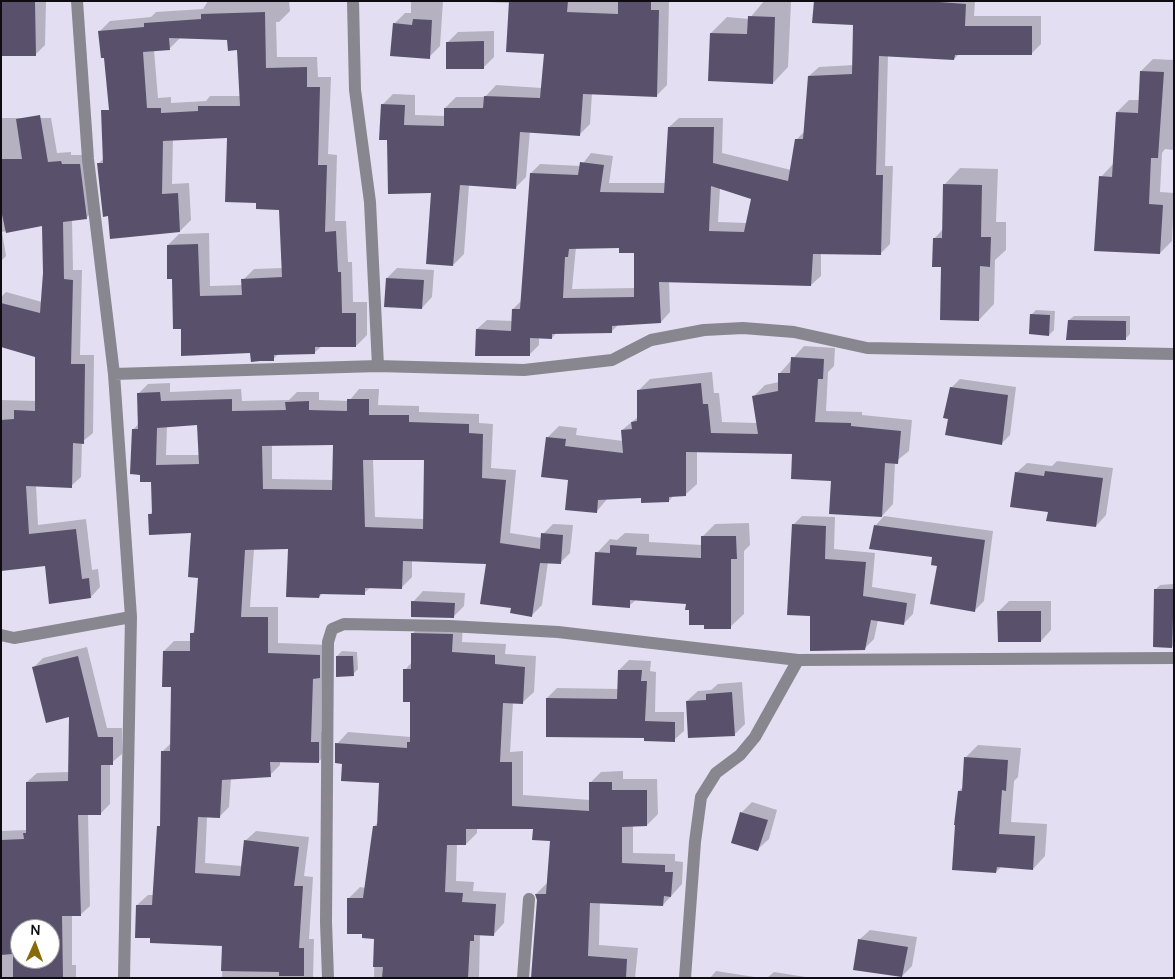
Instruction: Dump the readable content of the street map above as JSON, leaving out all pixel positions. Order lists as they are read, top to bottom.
{
  "north": "top"
}
